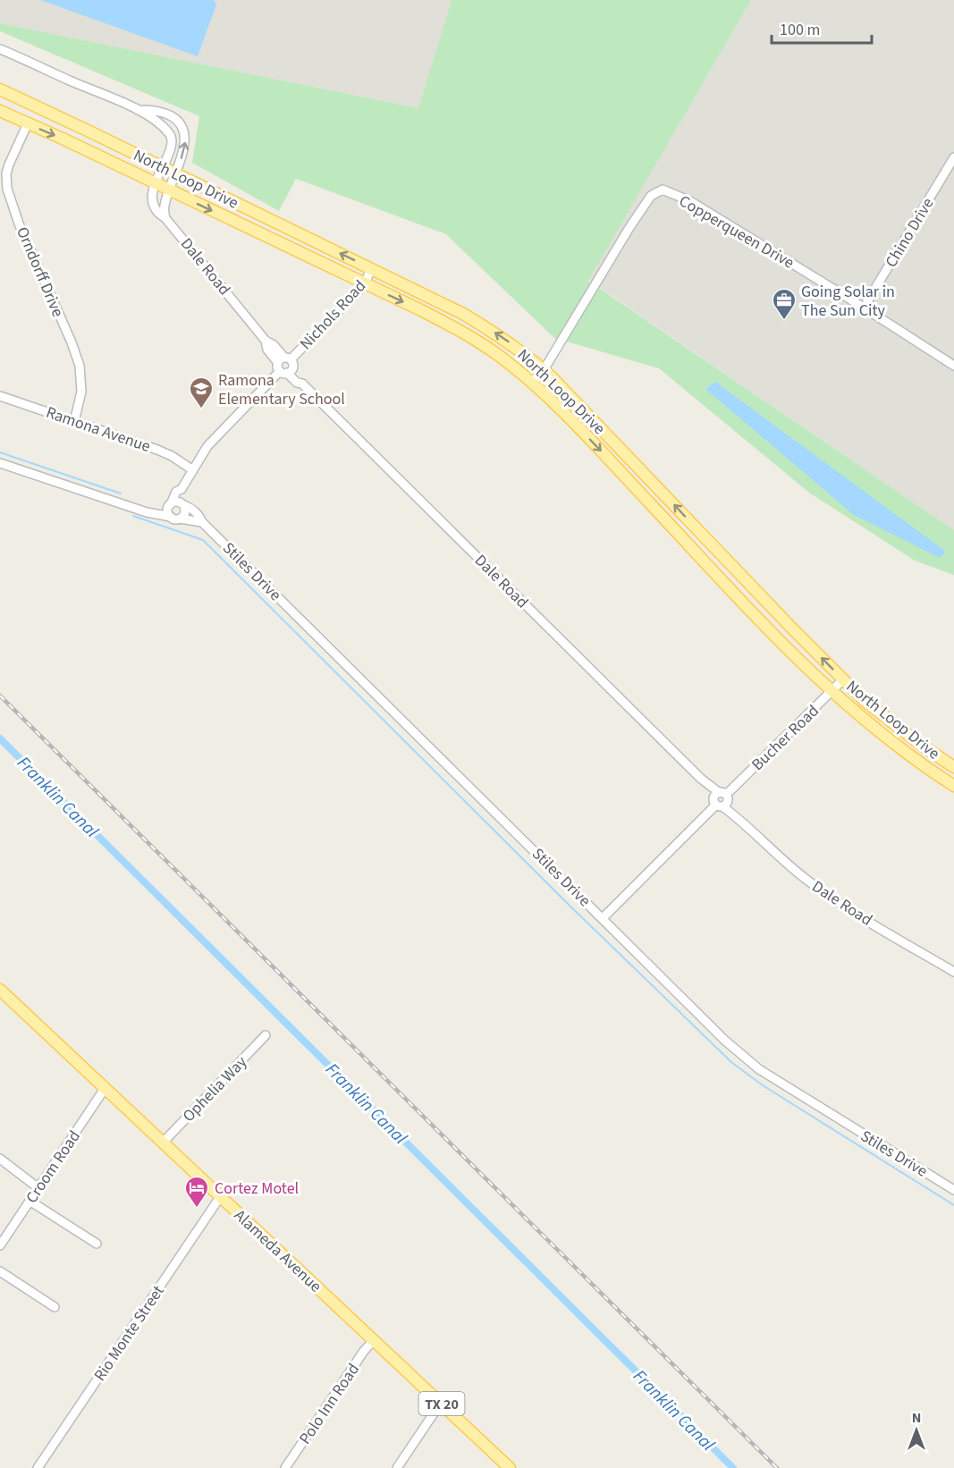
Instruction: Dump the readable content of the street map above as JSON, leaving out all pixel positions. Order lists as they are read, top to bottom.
{
  "streets": {
    "main road": ["North Loop Drive", "Alameda Avenue", "TX 20"],
    "street": [
      "Copperqueen Drive",
      "Chino Drive",
      "Dale Road",
      "Orndorff Drive",
      "Nichols Road",
      "Ramona Avenue",
      "Stiles Drive",
      "Bucher Road",
      "Ophelia Way",
      "Croom Road",
      "Rio Monte Street",
      "Polo Inn Road"
    ]
  },
  "crossings": [
    ["North Loop Drive", "Copperqueen Drive"],
    ["North Loop Drive", "Dale Road"],
    ["North Loop Drive", "Orndorff Drive"],
    ["North Loop Drive", "Nichols Road"],
    ["North Loop Drive", "Bucher Road"],
    ["Copperqueen Drive", "Chino Drive"],
    ["Dale Road", "Nichols Road"],
    ["Dale Road", "Bucher Road"],
    ["Orndorff Drive", "Ramona Avenue"],
    ["Nichols Road", "Ramona Avenue"],
    ["Nichols Road", "Stiles Drive"],
    ["Stiles Drive", "Bucher Road"],
    ["Ophelia Way", "Alameda Avenue"],
    ["Croom Road", "Alameda Avenue"],
    ["Alameda Avenue", "Rio Monte Street"],
    ["Alameda Avenue", "Polo Inn Road"]
  ],
  "water": ["Franklin Canal"],
  "places": {
    "office": ["Going Solar in The Sun City"],
    "school or university": ["Ramona Elementary School"],
    "hotel": ["Cortez Motel"]
  },
  "scale_bar": "100 m",
  "north": "top"
}
